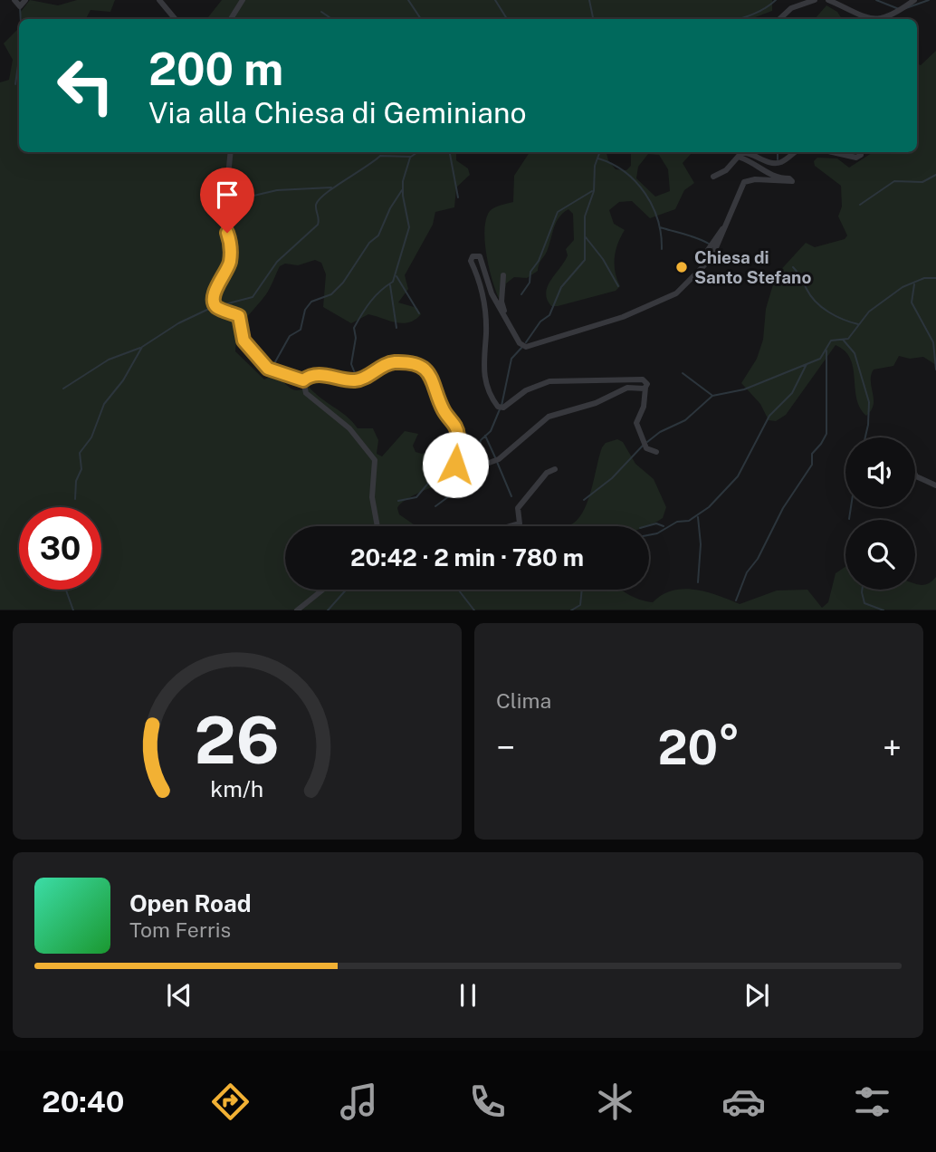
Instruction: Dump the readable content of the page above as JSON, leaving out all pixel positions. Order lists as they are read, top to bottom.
{
  "places": ["Chiesa di Santo Stefano"],
  "page": {
    "turn": ["200 m", "Via alla Chiesa di Geminiano"],
    "limit": "30",
    "trip": "20:42 · 2 min · 780 m",
    "tile": "Clima",
    "heat": ["−", "20°", "+"],
    "song": ["Open Road", "Tom Ferris"],
    "tabs": "20:40",
    "gauge": ["26", "km/h"]
  }
}
